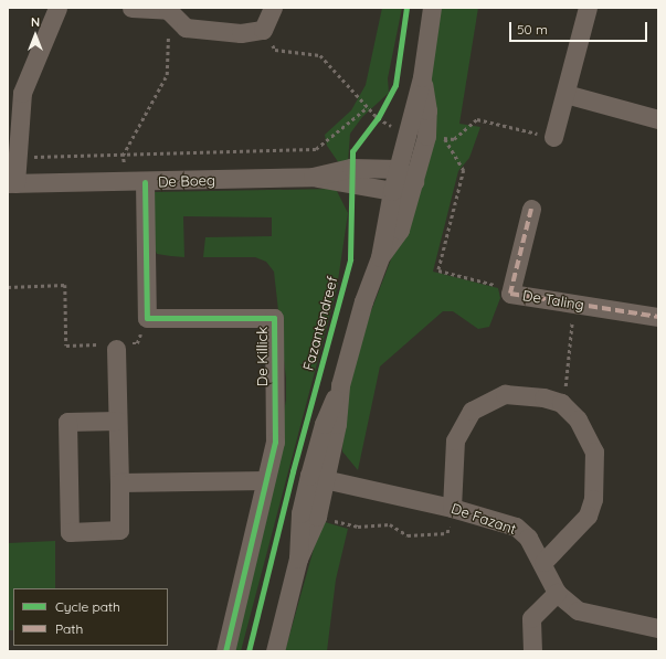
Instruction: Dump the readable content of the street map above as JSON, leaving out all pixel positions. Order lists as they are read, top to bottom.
{
  "streets": {
    "street": [
      "De Boeg",
      "De Taling",
      "De Killick",
      "De Fazant"
    ],
    "cycle path": ["Fazantendreef"]
  },
  "legend": ["Cycle path", "Path"],
  "scale_bar": "50 m",
  "north": "top"
}
